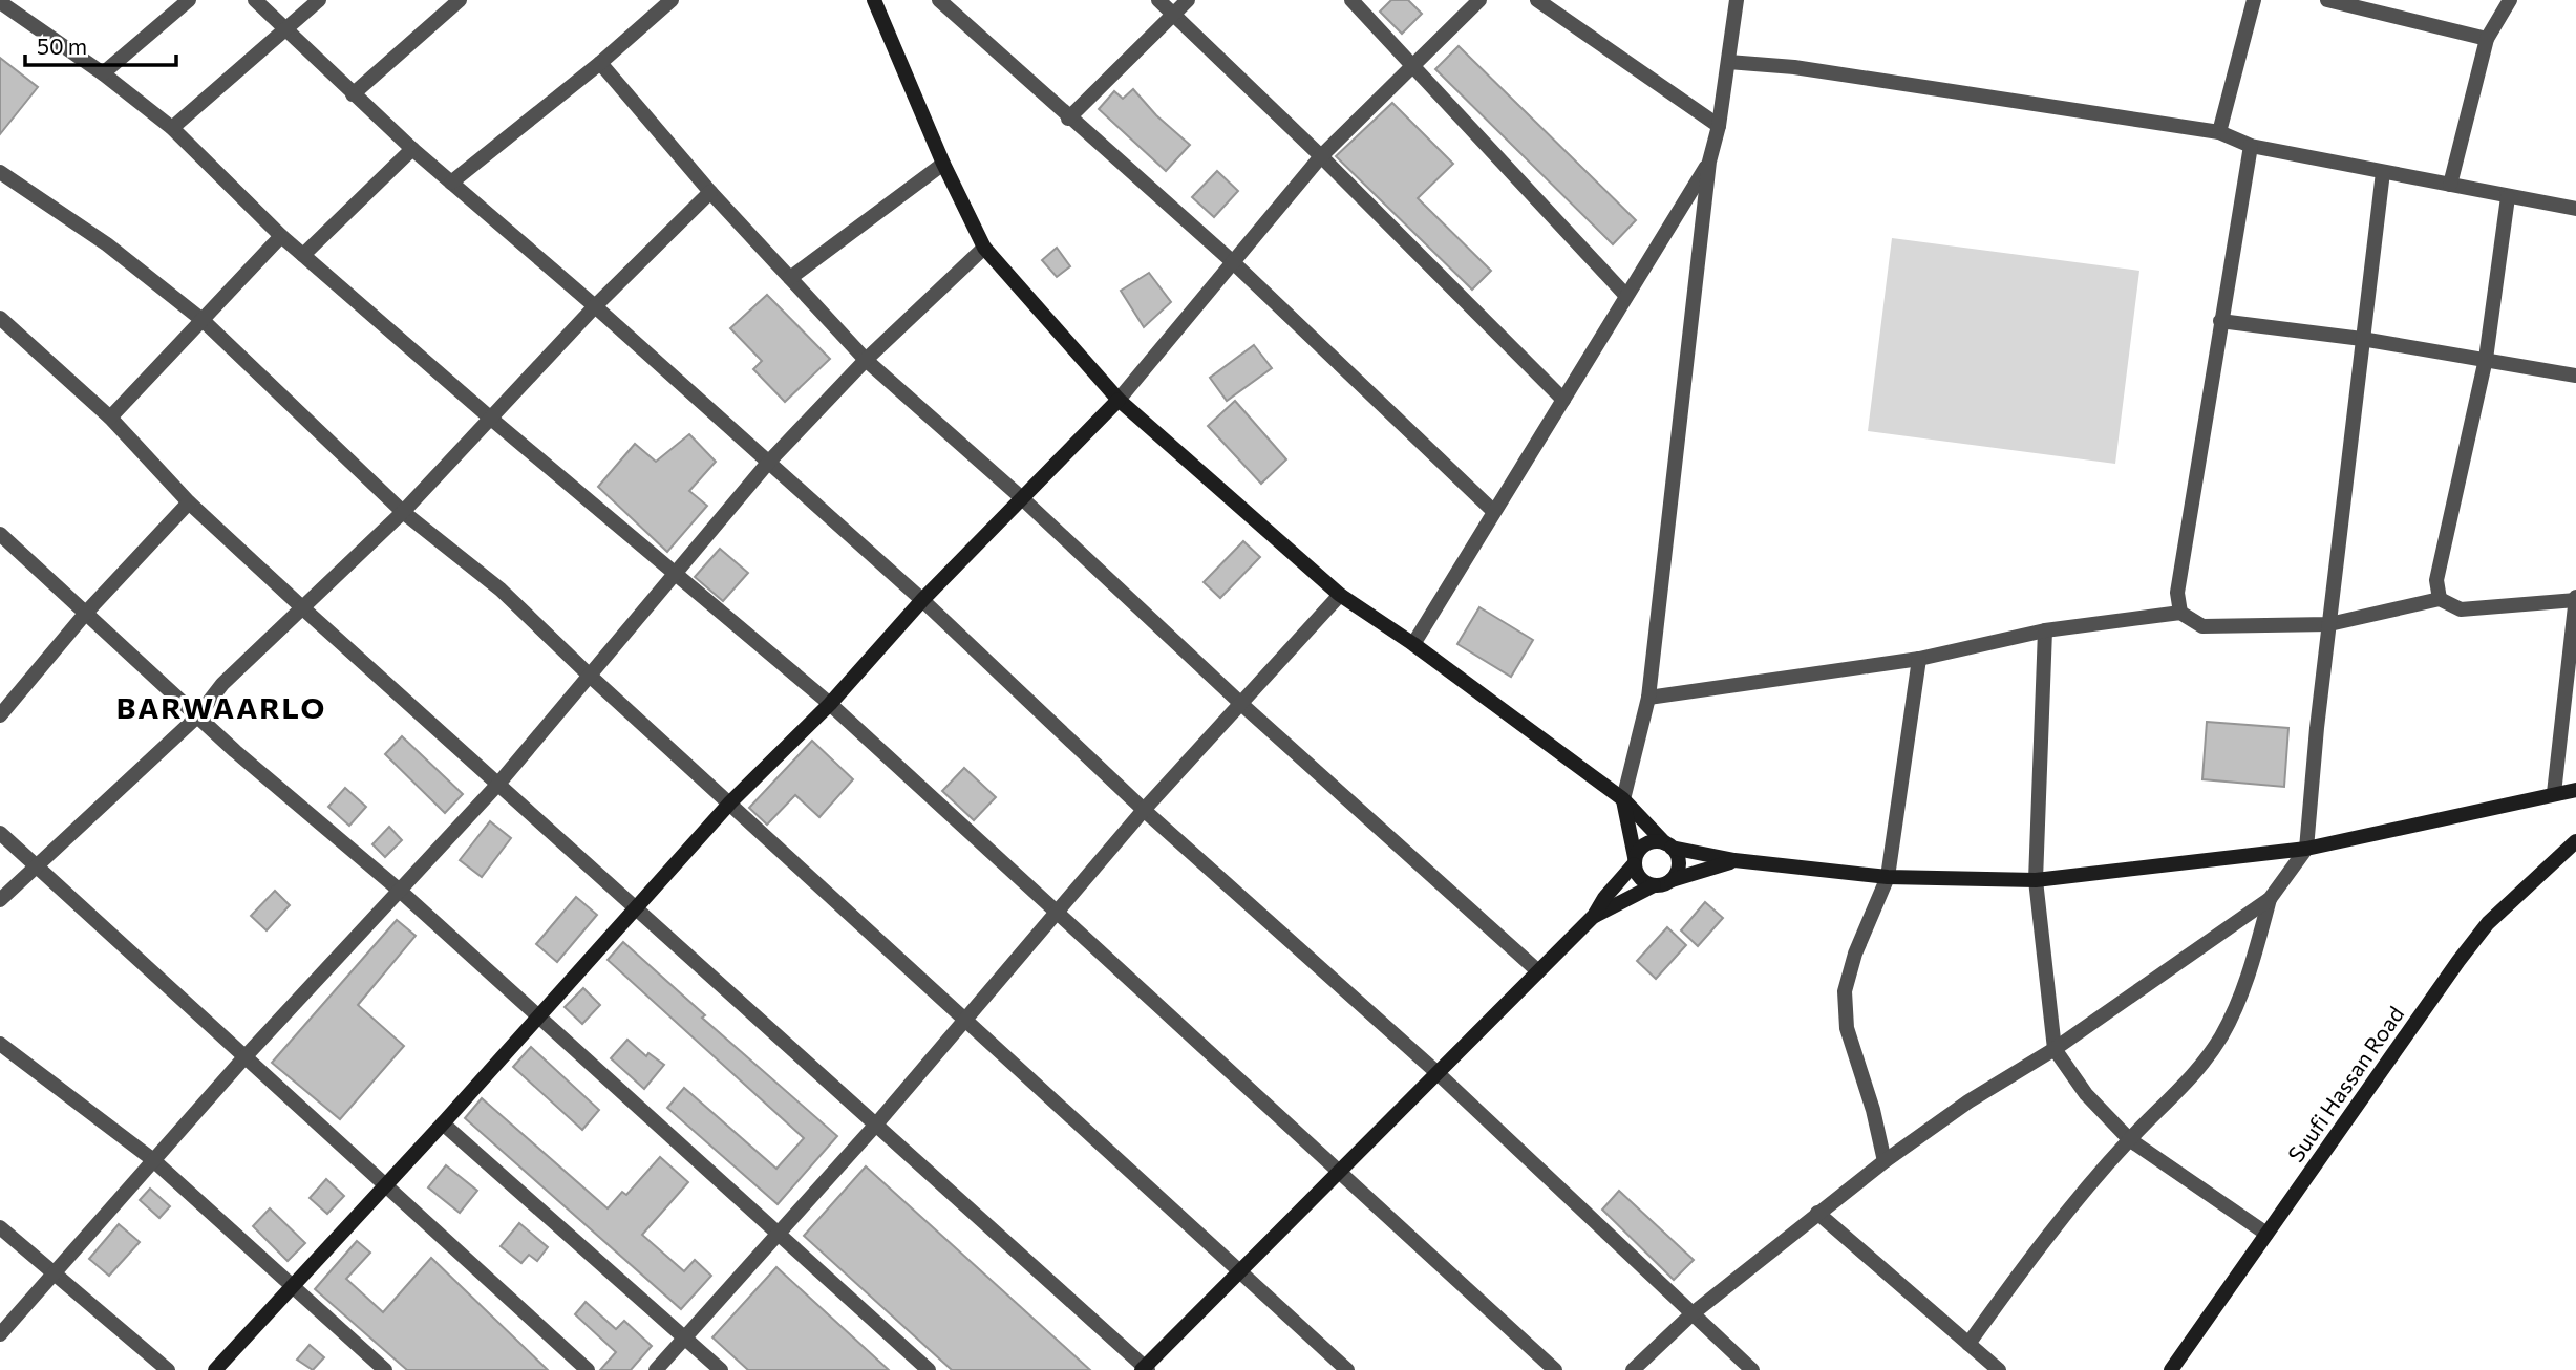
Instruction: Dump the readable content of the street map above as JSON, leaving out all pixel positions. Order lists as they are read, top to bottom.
{
  "streets": {
    "street": ["Suufi Hassan Road"]
  },
  "districts": ["BARWAARLO"],
  "scale_bar": "50 m"
}
